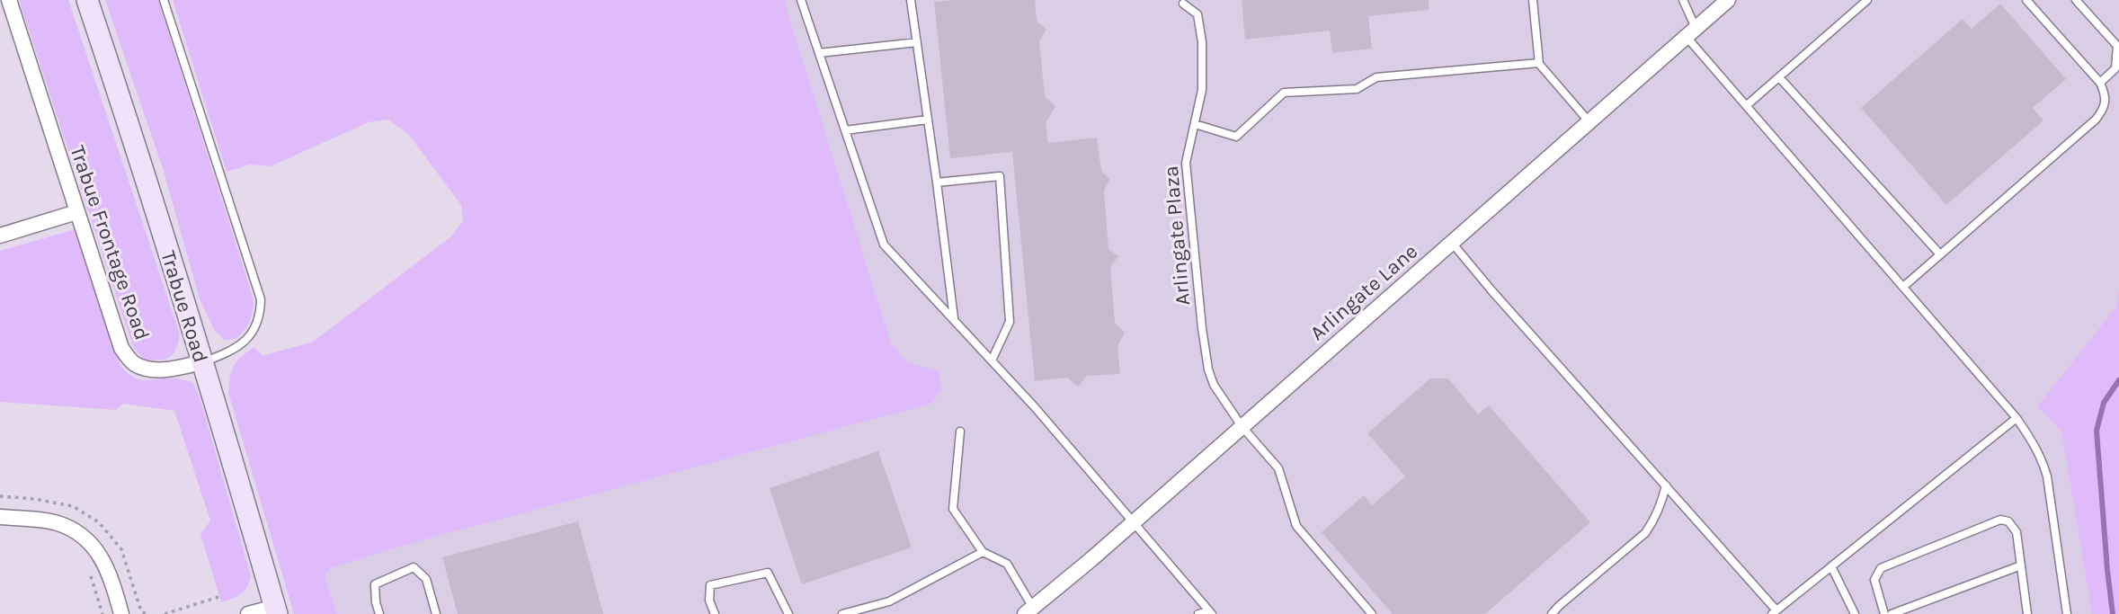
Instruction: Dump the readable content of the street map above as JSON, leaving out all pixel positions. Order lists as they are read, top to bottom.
{
  "streets": {
    "main road": ["Trabue Road"],
    "street": ["Trabue Frontage Road", "Arlingate Lane"],
    "lane": ["Arlingate Plaza"]
  },
  "crossings": [
    ["Arlingate Plaza", "Arlingate Lane"],
    ["Trabue Frontage Road", "Trabue Road"]
  ]
}
